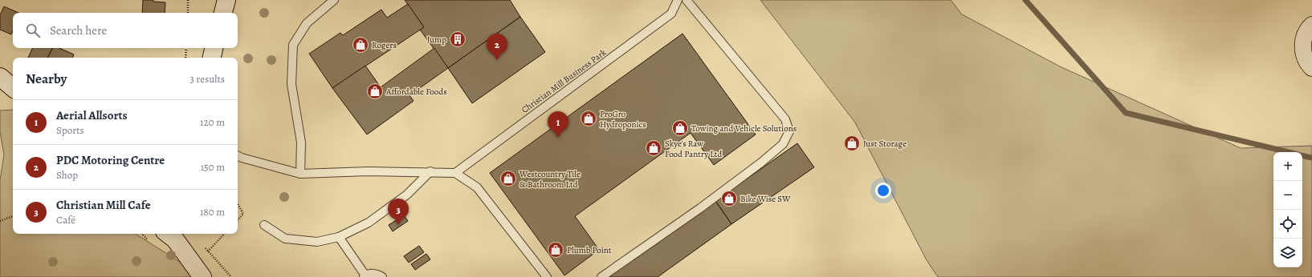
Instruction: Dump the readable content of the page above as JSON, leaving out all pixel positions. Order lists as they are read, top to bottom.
{
  "streets": {
    "lane": ["Christian Mill Business Park"]
  },
  "places": {
    "building": ["Jump"],
    "shop": [
      "Rogers",
      "Affordable Foods",
      "ProGro Hydroponics",
      "Towing and Vehicle Solutions",
      "Just Storage",
      "Skye's Raw Food Pantry Ltd",
      "Westcountry Tile & Bathroom Ltd",
      "Bike Wise SW",
      "Plumb Point"
    ]
  },
  "page": {
    "search": "Search here",
    "pins": ["2", "1", "3"],
    "heading": ["Nearby", "3 results"],
    "list": [
      {
        "mark": "1",
        "name": "Aerial Allsorts",
        "note": "Sports",
        "value": "120 m"
      },
      {
        "mark": "2",
        "name": "PDC Motoring Centre",
        "note": "Shop",
        "value": "150 m"
      },
      {
        "mark": "3",
        "name": "Christian Mill Cafe",
        "note": "Café",
        "value": "180 m"
      }
    ],
    "map_buttons": ["+", "−"]
  }
}
